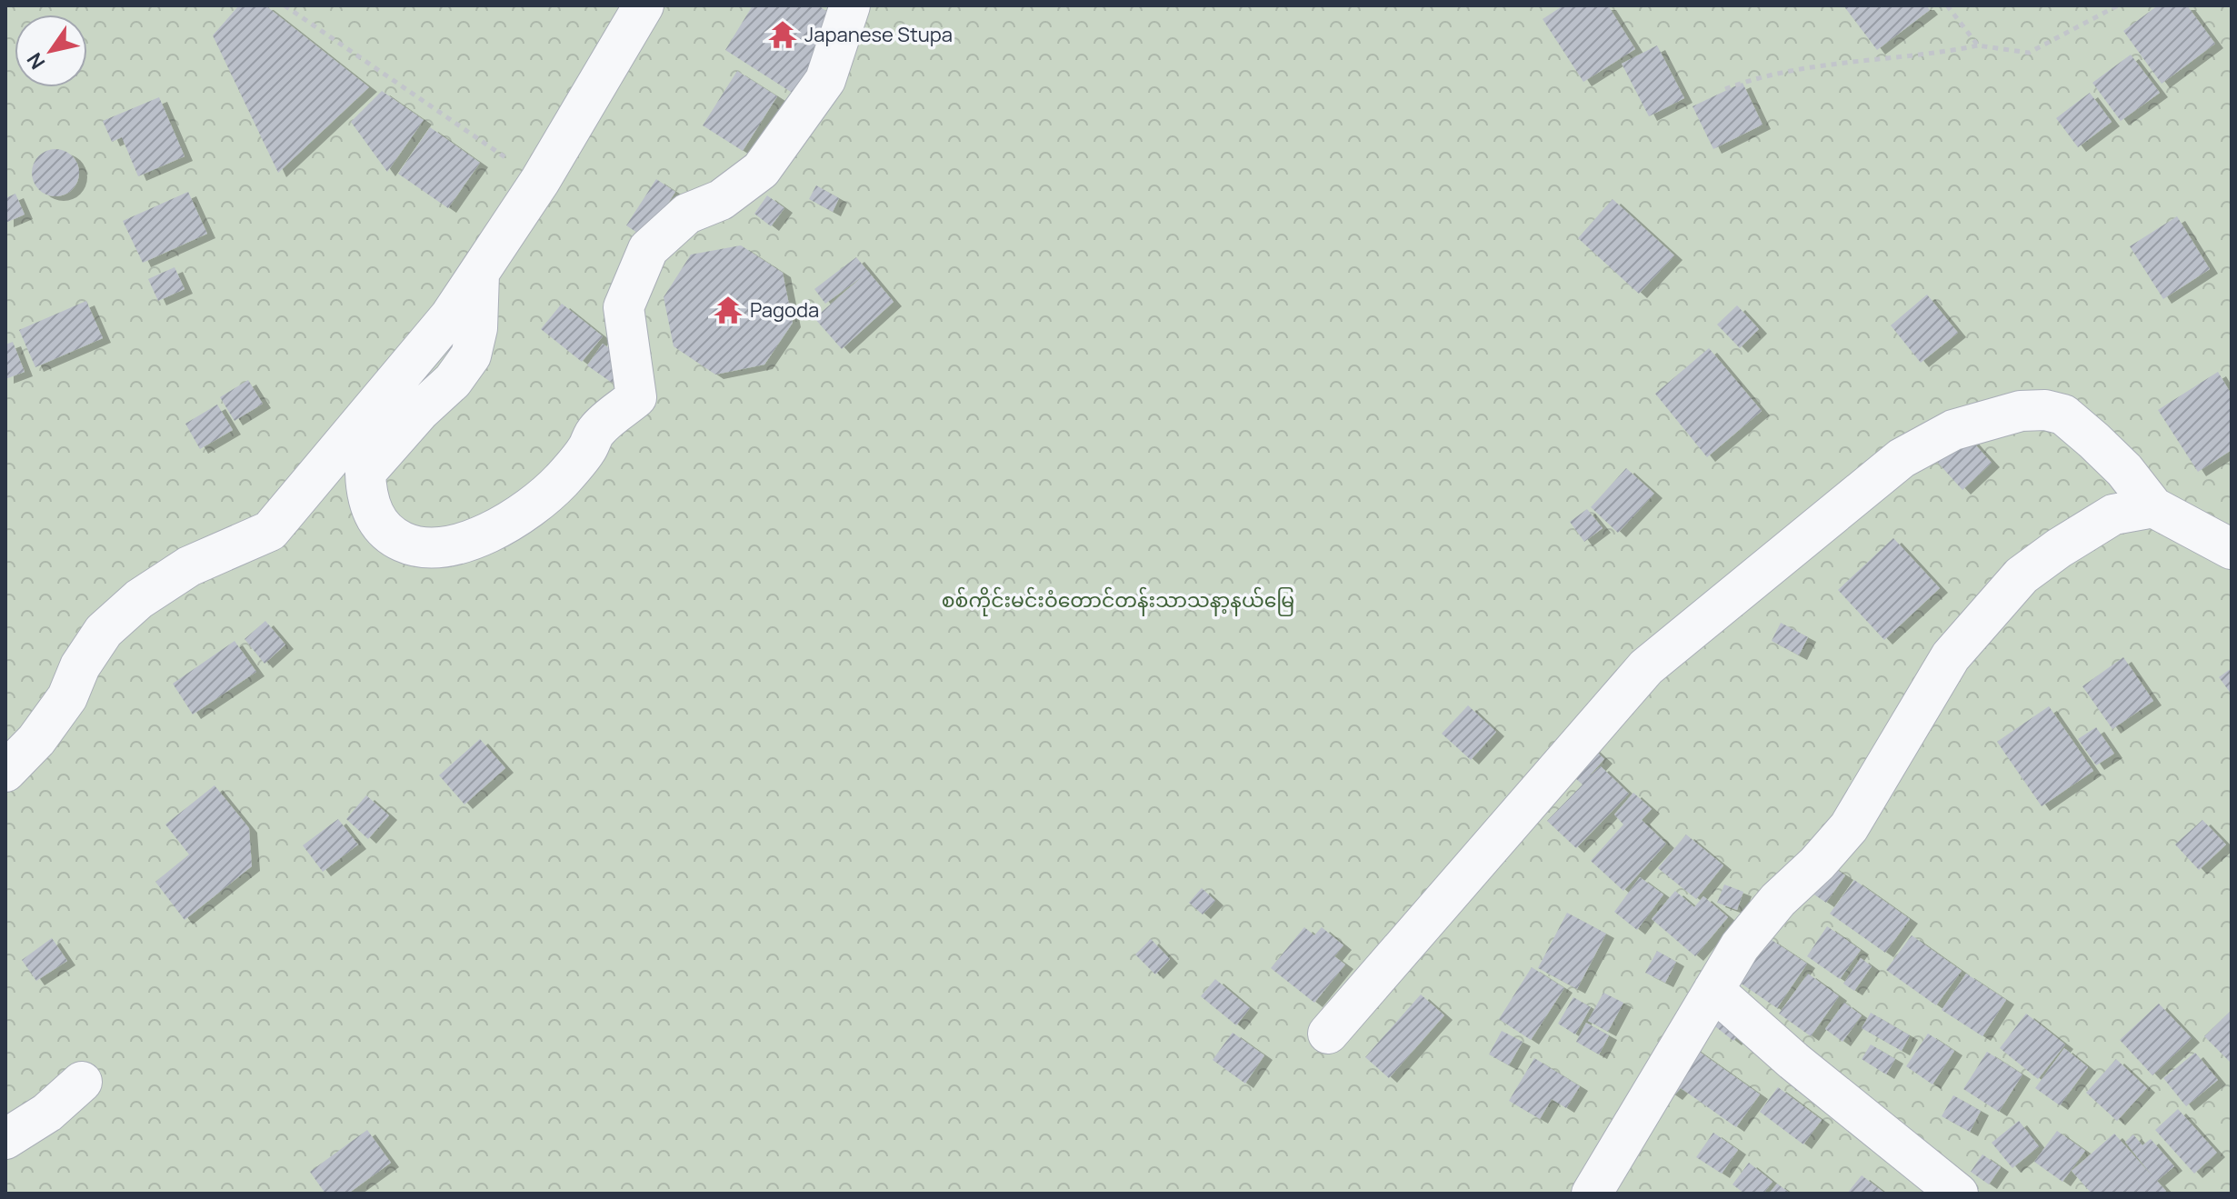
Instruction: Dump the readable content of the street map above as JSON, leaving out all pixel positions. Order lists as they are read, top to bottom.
{
  "parks": ["စစ်ကိုင်းမင်းဝံတောင်တန်းသာသနာ့နယ်မြေ"],
  "places": {
    "temple": ["Japanese Stupa", "Pagoda"]
  },
  "north": "bottom left"
}
